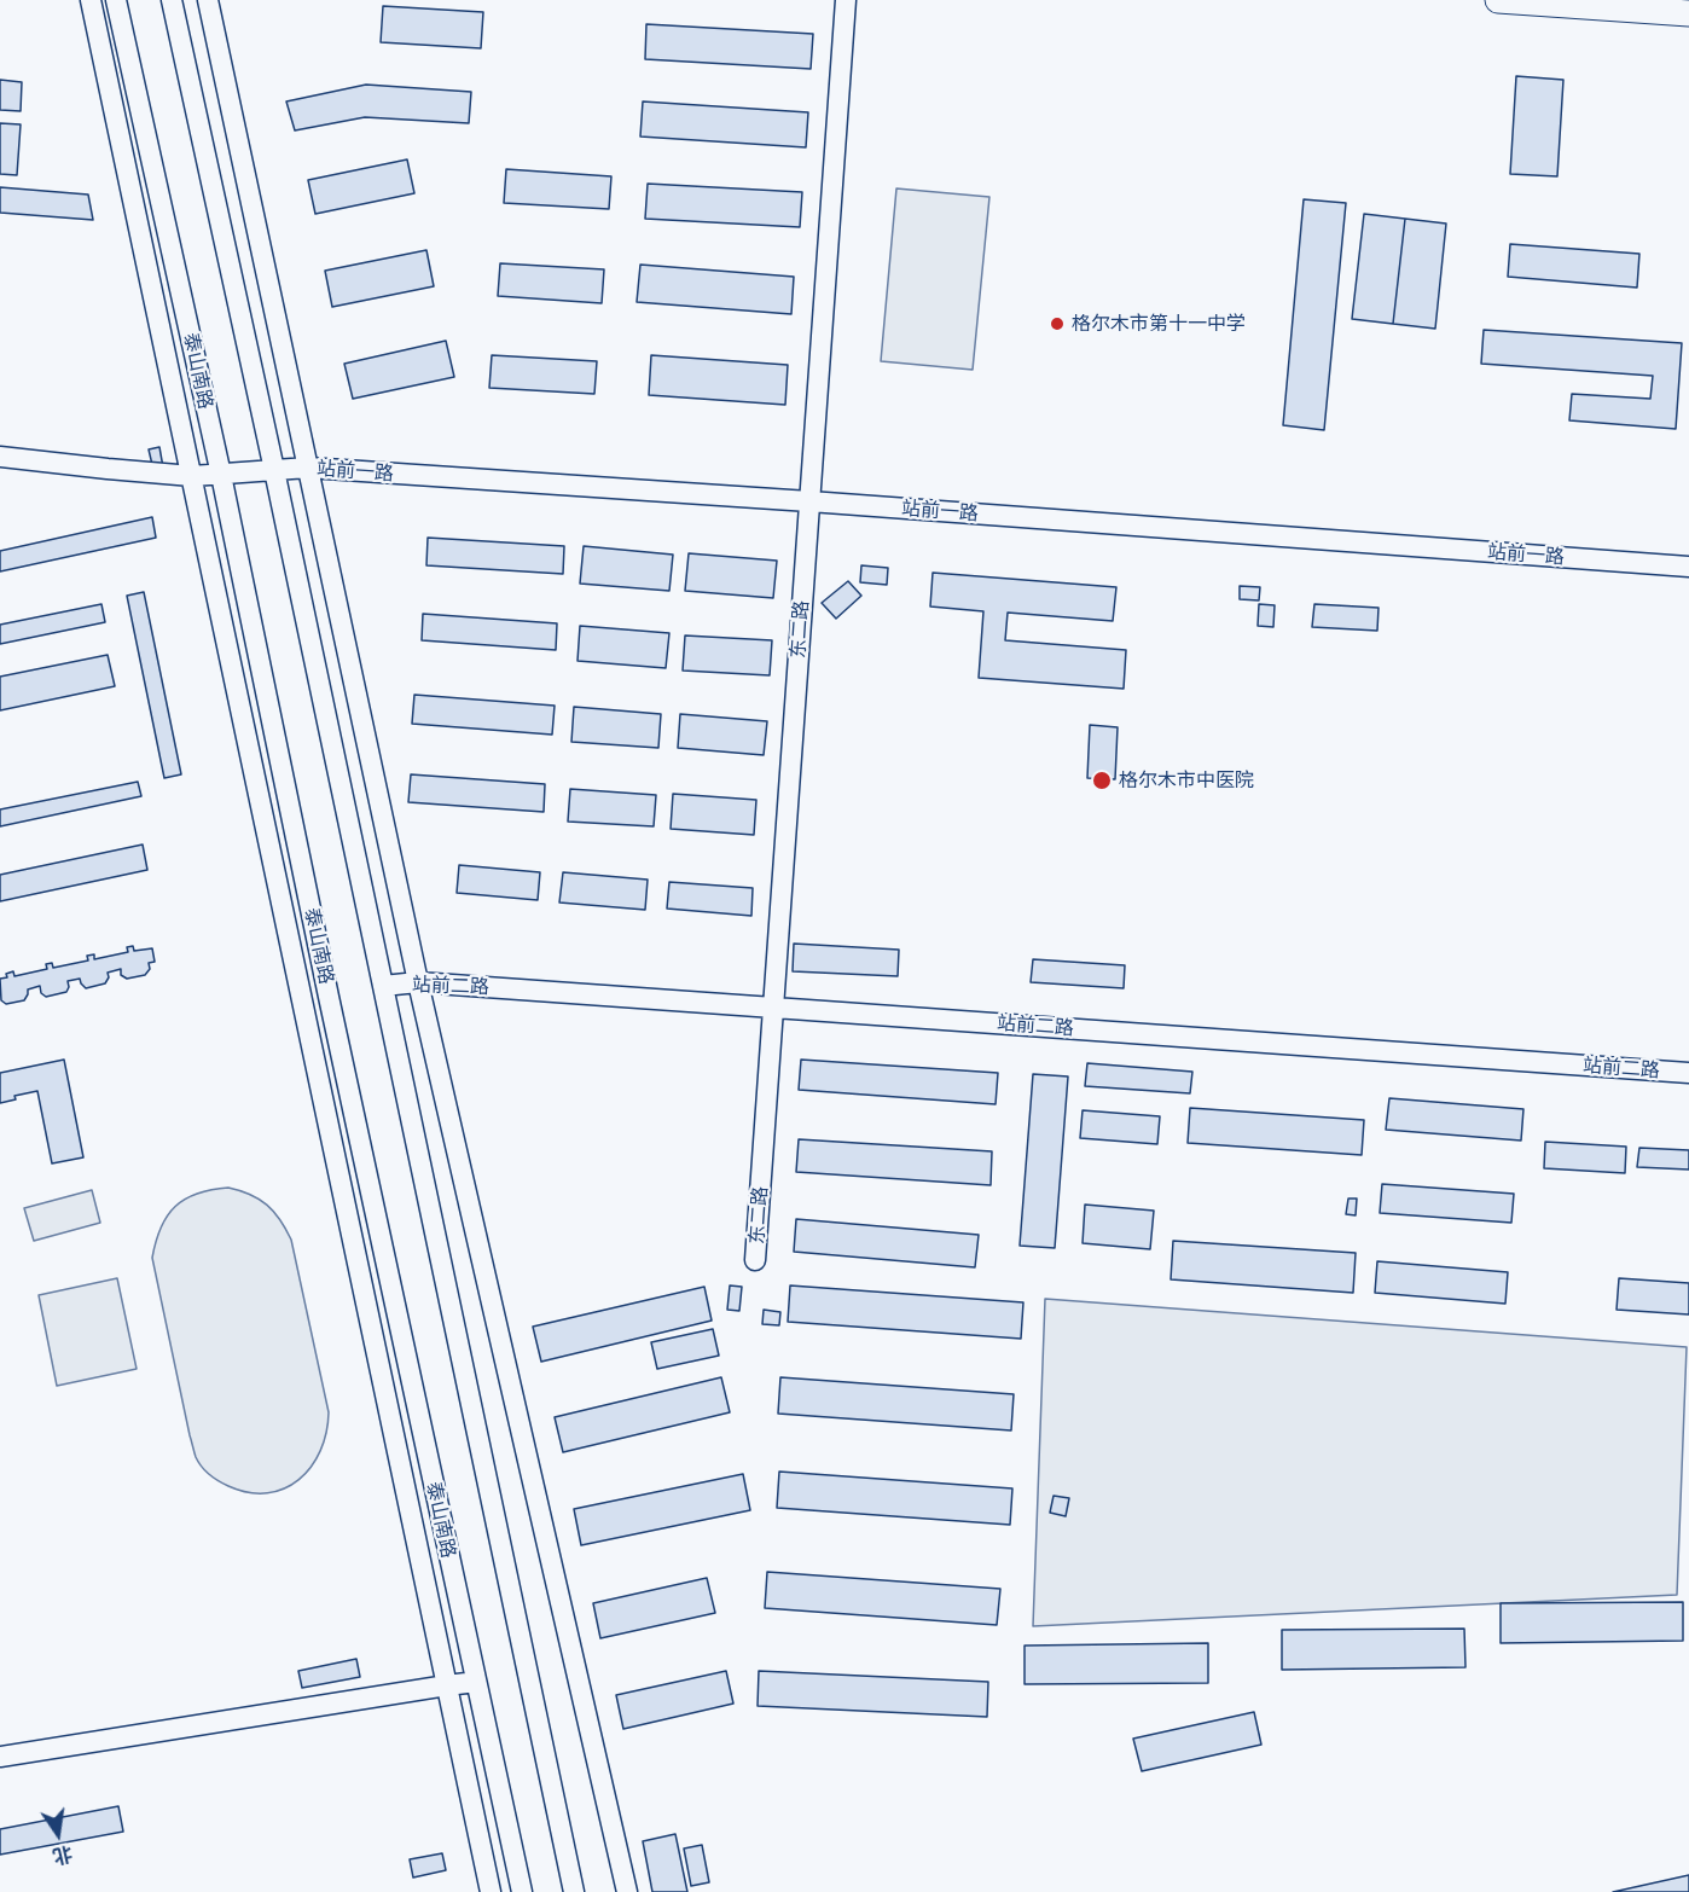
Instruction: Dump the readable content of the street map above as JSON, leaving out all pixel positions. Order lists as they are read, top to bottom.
{
  "streets": {
    "street": [
      "泰山南路",
      "站前一路",
      "东二路",
      "站前二路"
    ]
  },
  "crossings": [
    ["泰山南路", "站前一路"],
    ["站前一路", "东二路"],
    ["东二路", "站前二路"]
  ],
  "places": ["格尔木市第十一中学", "格尔木市中医院"],
  "north": "bottom"
}
